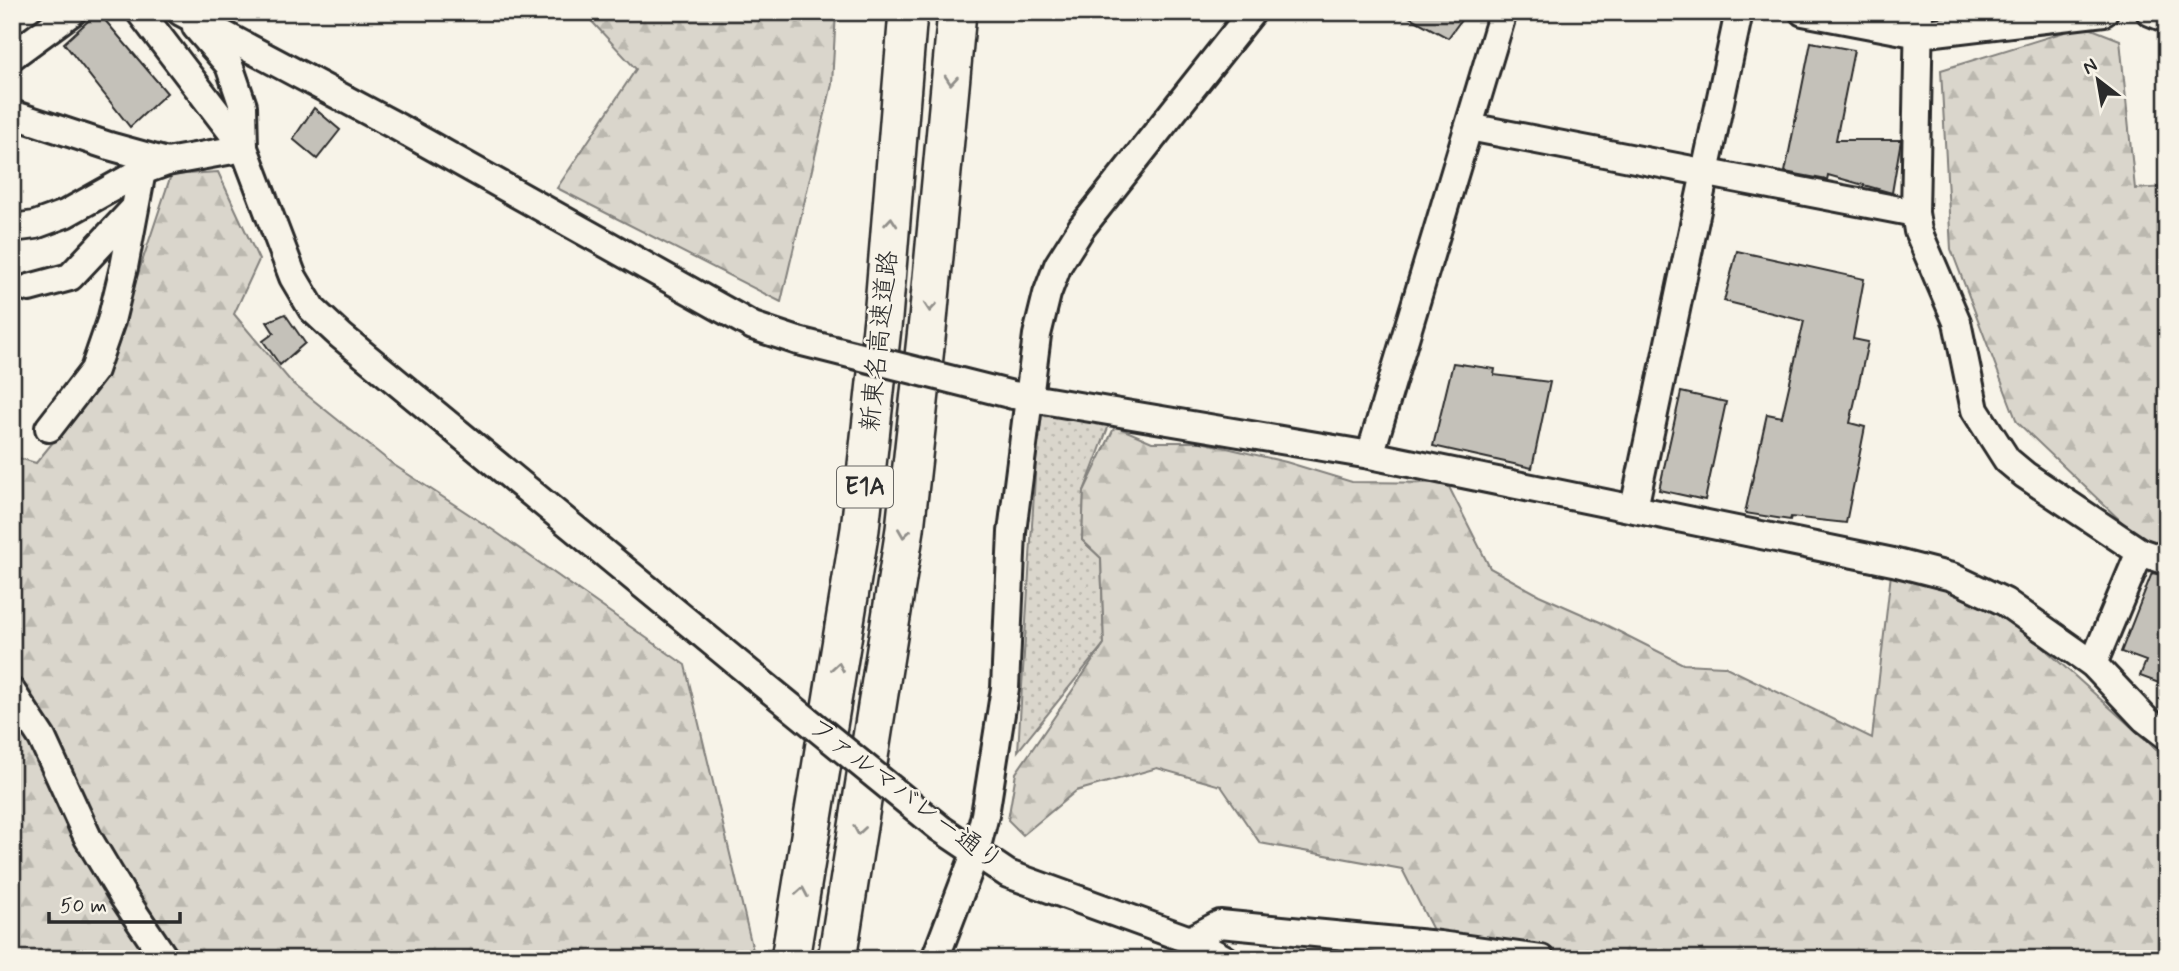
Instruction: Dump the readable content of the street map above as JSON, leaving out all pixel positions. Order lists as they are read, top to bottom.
{
  "streets": {
    "highway": ["新東名高速道路", "E1A"],
    "street": ["ファルマバレー通り"]
  },
  "scale_bar": "50 m",
  "north": "top left"
}
